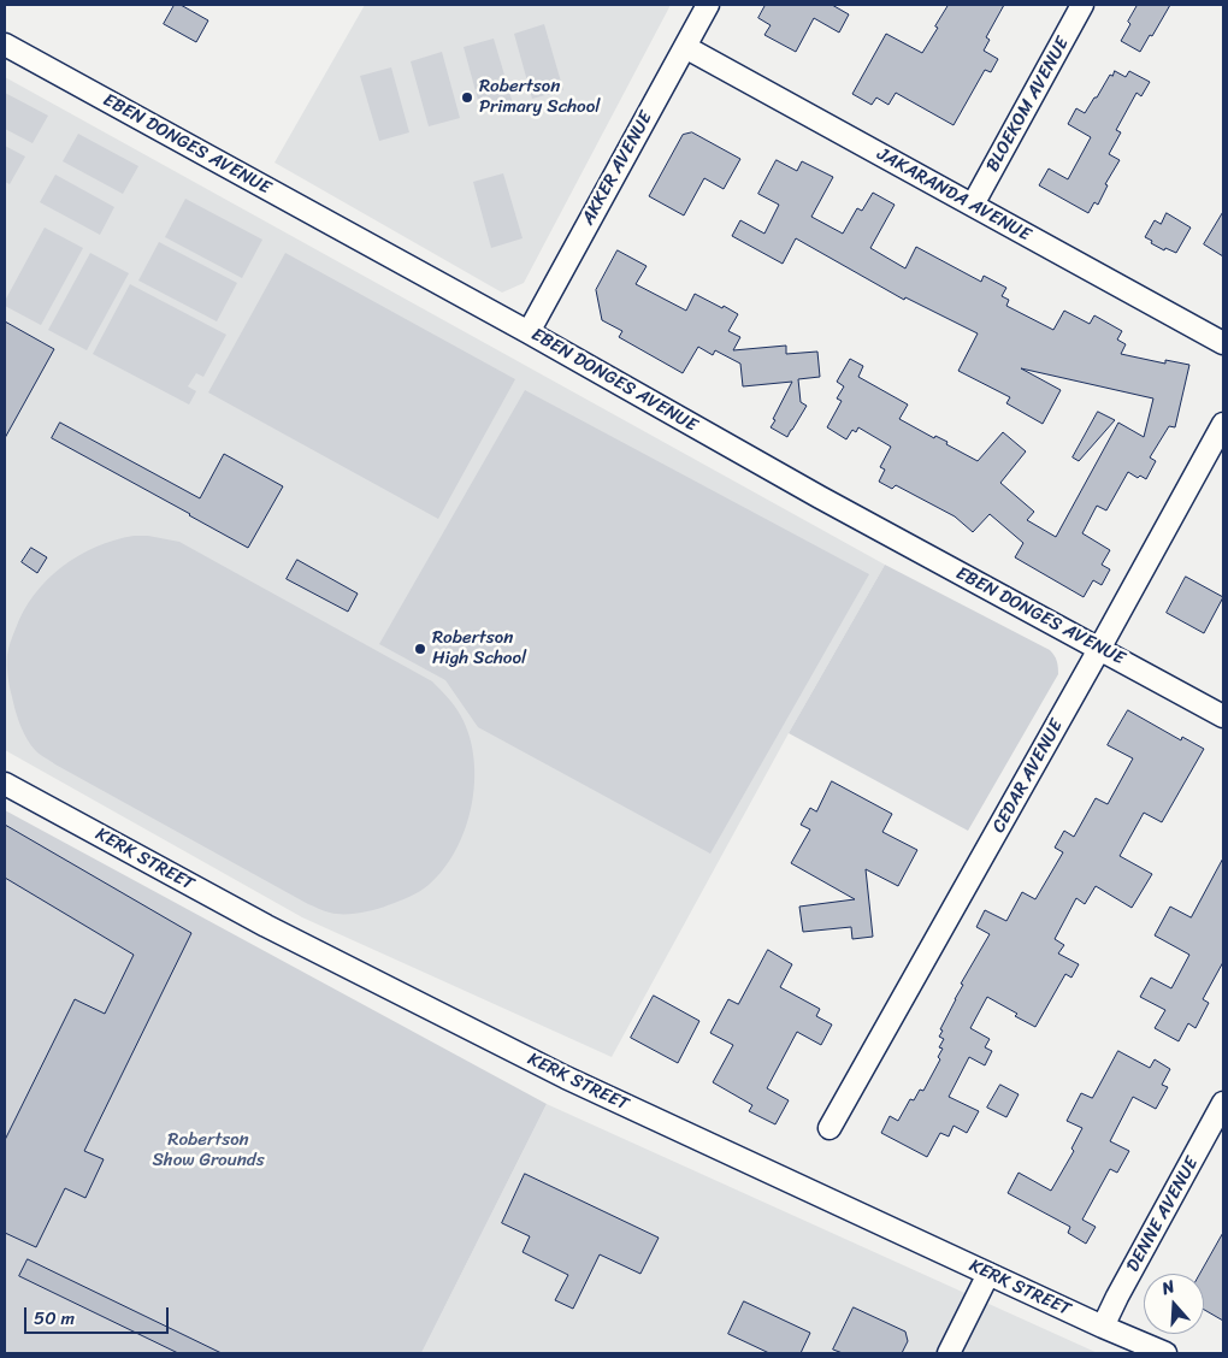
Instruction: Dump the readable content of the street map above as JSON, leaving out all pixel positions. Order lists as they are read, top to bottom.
{
  "streets": {
    "street": [
      "BLOEKOM AVENUE",
      "EBEN DONGES AVENUE",
      "AKKER AVENUE",
      "JAKARANDA AVENUE",
      "CEDAR AVENUE",
      "KERK STREET",
      "DENNE AVENUE"
    ]
  },
  "crossings": [
    ["BLOEKOM AVENUE", "JAKARANDA AVENUE"],
    ["EBEN DONGES AVENUE", "AKKER AVENUE"],
    ["EBEN DONGES AVENUE", "CEDAR AVENUE"],
    ["AKKER AVENUE", "JAKARANDA AVENUE"],
    ["KERK STREET", "DENNE AVENUE"]
  ],
  "parks": ["Robertson Show Grounds"],
  "places": ["Robertson Primary School", "Robertson High School"],
  "scale_bar": "50 m",
  "north": "top"
}
